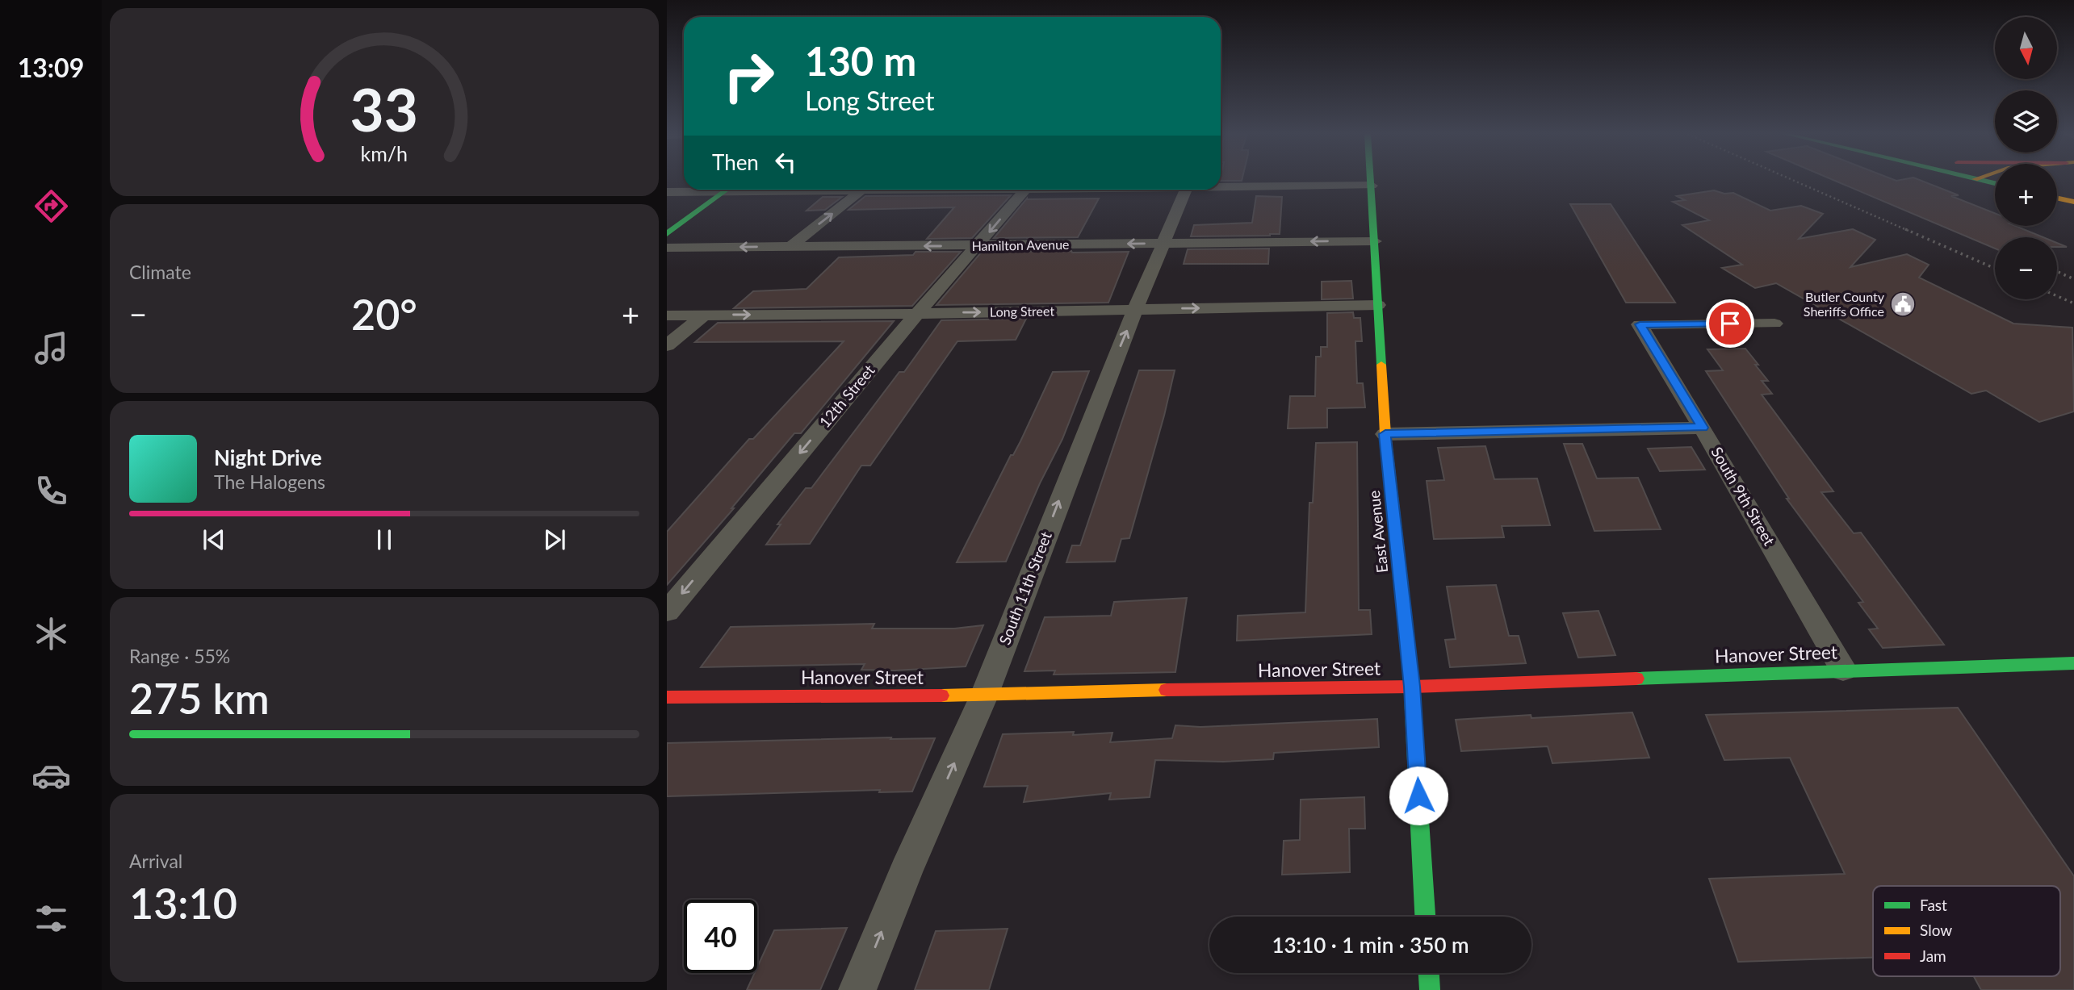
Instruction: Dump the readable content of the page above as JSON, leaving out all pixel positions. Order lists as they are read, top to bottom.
{
  "streets": {
    "street": [
      "Hamilton Avenue",
      "Long Street",
      "12th Street",
      "South 9th Street",
      "East Avenue",
      "South 11th Street",
      "Hanover Street"
    ]
  },
  "crossings": [
    ["Hamilton Avenue", "12th Street"],
    ["Hamilton Avenue", "East Avenue"],
    ["Hamilton Avenue", "South 11th Street"],
    ["Long Street", "12th Street"],
    ["Long Street", "East Avenue"],
    ["Long Street", "South 11th Street"],
    ["South 9th Street", "Hanover Street"],
    ["East Avenue", "Hanover Street"],
    ["South 11th Street", "Hanover Street"]
  ],
  "one_way": [
    "Hamilton Avenue",
    "Long Street",
    "12th Street",
    "South 11th Street"
  ],
  "places": {
    "public building": ["Butler County Sheriffs Office"]
  },
  "legend": ["Fast", "Slow", "Jam"],
  "north": "bottom",
  "page": {
    "tabs": "13:09",
    "map_buttons": ["+", "−"],
    "turn": ["130 m", "Long Street"],
    "then": "Then",
    "tile": [
      "Climate",
      ["Range · 55%", "275 km"],
      ["Arrival", "13:10"]
    ],
    "heat": ["−", "20°", "+"],
    "song": ["Night Drive", "The Halogens"],
    "limit": "40",
    "trip": "13:10 · 1 min · 350 m",
    "gauge": ["33", "km/h"]
  }
}
